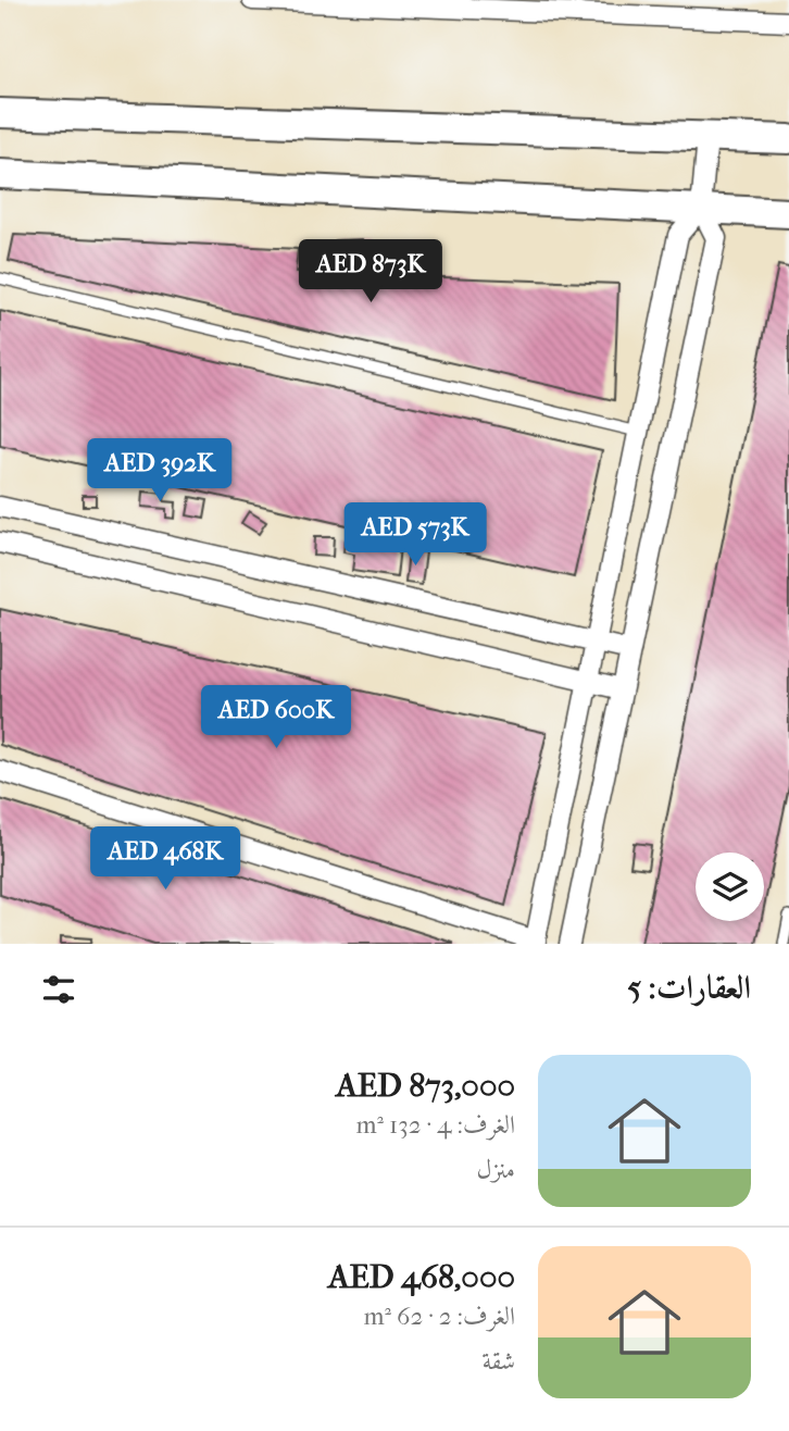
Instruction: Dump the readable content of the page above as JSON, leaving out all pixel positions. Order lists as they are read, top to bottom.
{
  "page": {
    "price": [
      "AED 873K",
      "AED 392K",
      "AED 573K",
      "AED 600K",
      "AED 468K"
    ],
    "heading": "العقارات: 5",
    "list": [
      {
        "name": "AED 873,000",
        "note": "الغرف: 4 · 132 m² · منزل"
      },
      {
        "name": "AED 468,000",
        "note": "الغرف: 2 · 62 m² · شقة"
      }
    ]
  }
}
